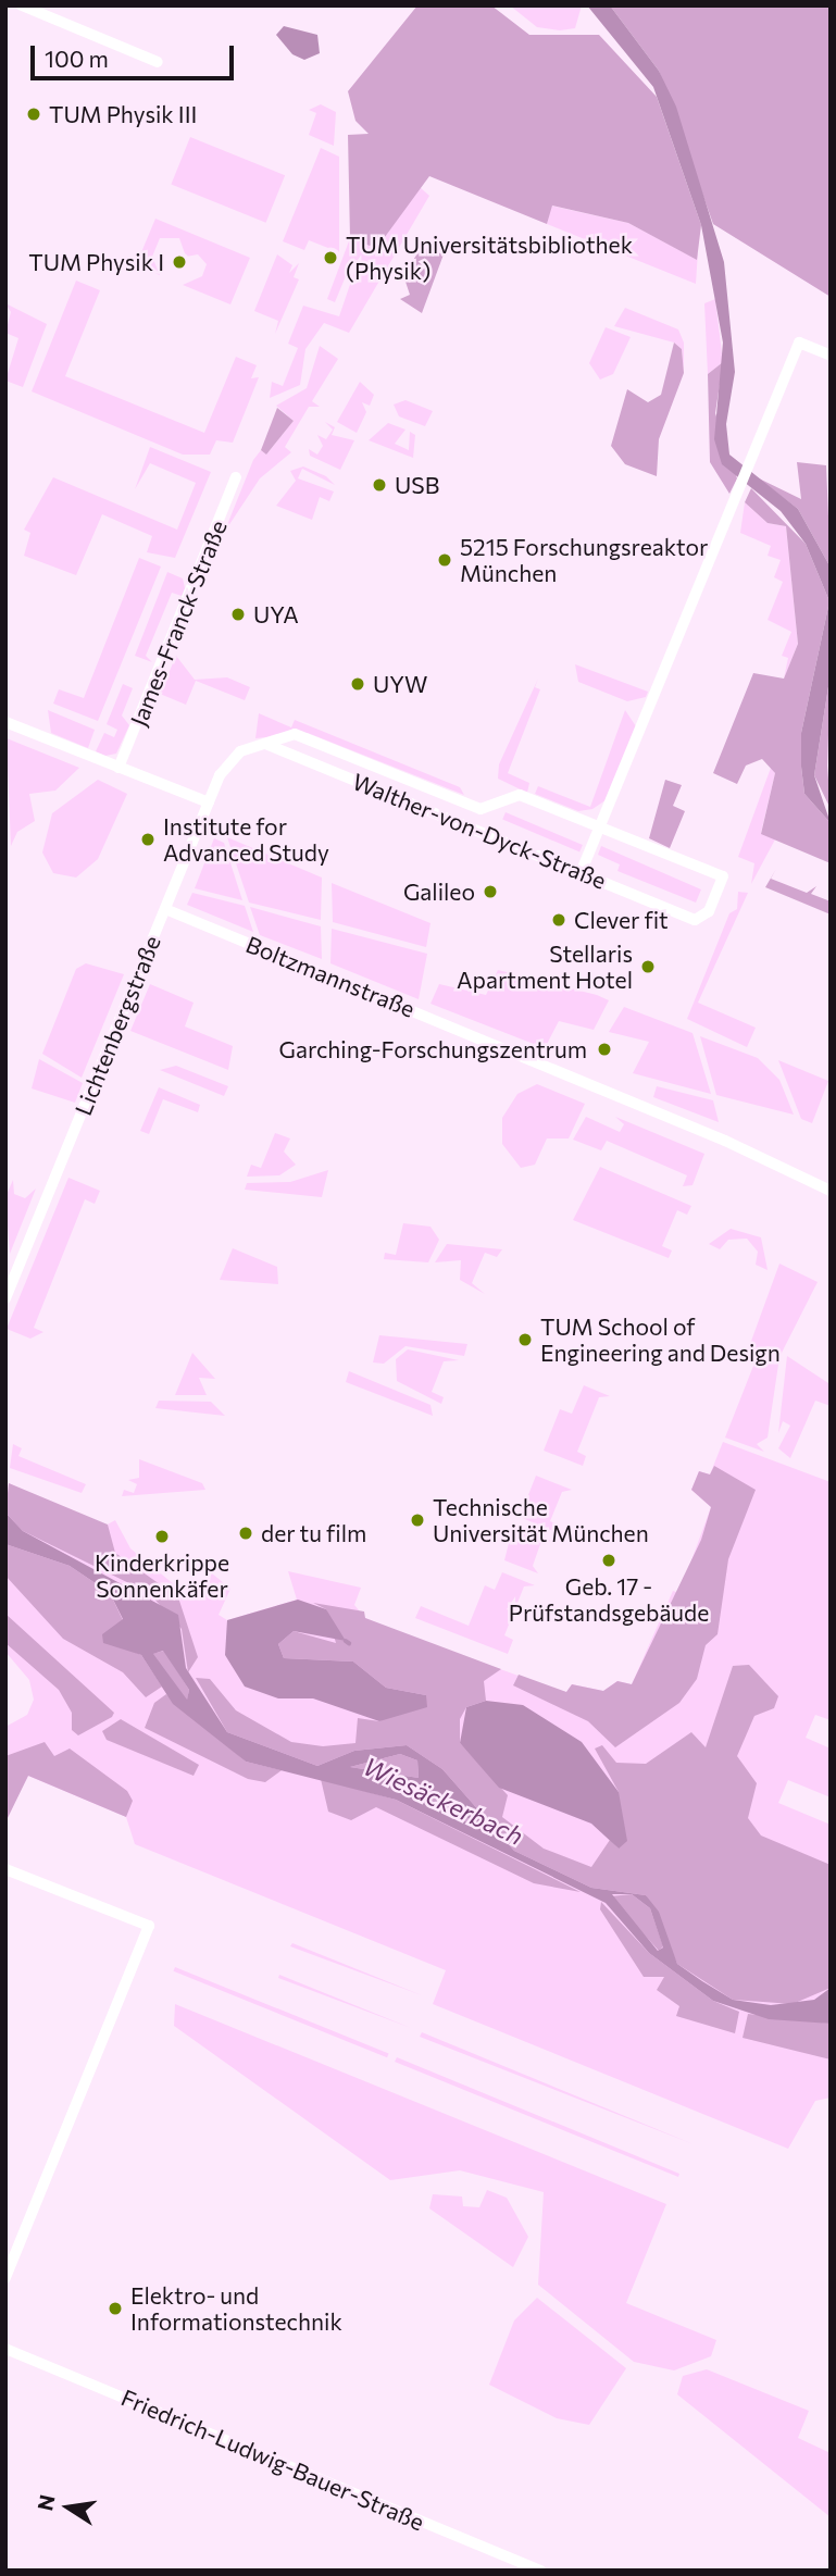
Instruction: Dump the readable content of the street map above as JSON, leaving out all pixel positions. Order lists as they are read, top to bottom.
{
  "streets": {
    "street": [
      "James-Franck-Straße",
      "Walther-von-Dyck-Straße",
      "Boltzmannstraße",
      "Lichtenbergstraße",
      "Friedrich-Ludwig-Bauer-Straße"
    ]
  },
  "crossings": [
    ["Walther-von-Dyck-Straße", "Lichtenbergstraße"],
    ["Boltzmannstraße", "Lichtenbergstraße"]
  ],
  "water": ["Wiesäckerbach"],
  "places": [
    "TUM Physik III",
    "TUM Universitätsbibliothek (Physik)",
    "TUM Physik I",
    "USB",
    "5215 Forschungsreaktor München",
    "UYA",
    "UYW",
    "Institute for Advanced Study",
    "Galileo",
    "Clever fit",
    "Stellaris Apartment Hotel",
    "Garching-Forschungszentrum",
    "TUM School of Engineering and Design",
    "Technische Universität München",
    "der tu film",
    "Kinderkrippe Sonnenkäfer",
    "Geb. 17 - Prüfstandsgebäude",
    "Elektro- und Informationstechnik"
  ],
  "scale_bar": "100 m",
  "north": "left"
}
